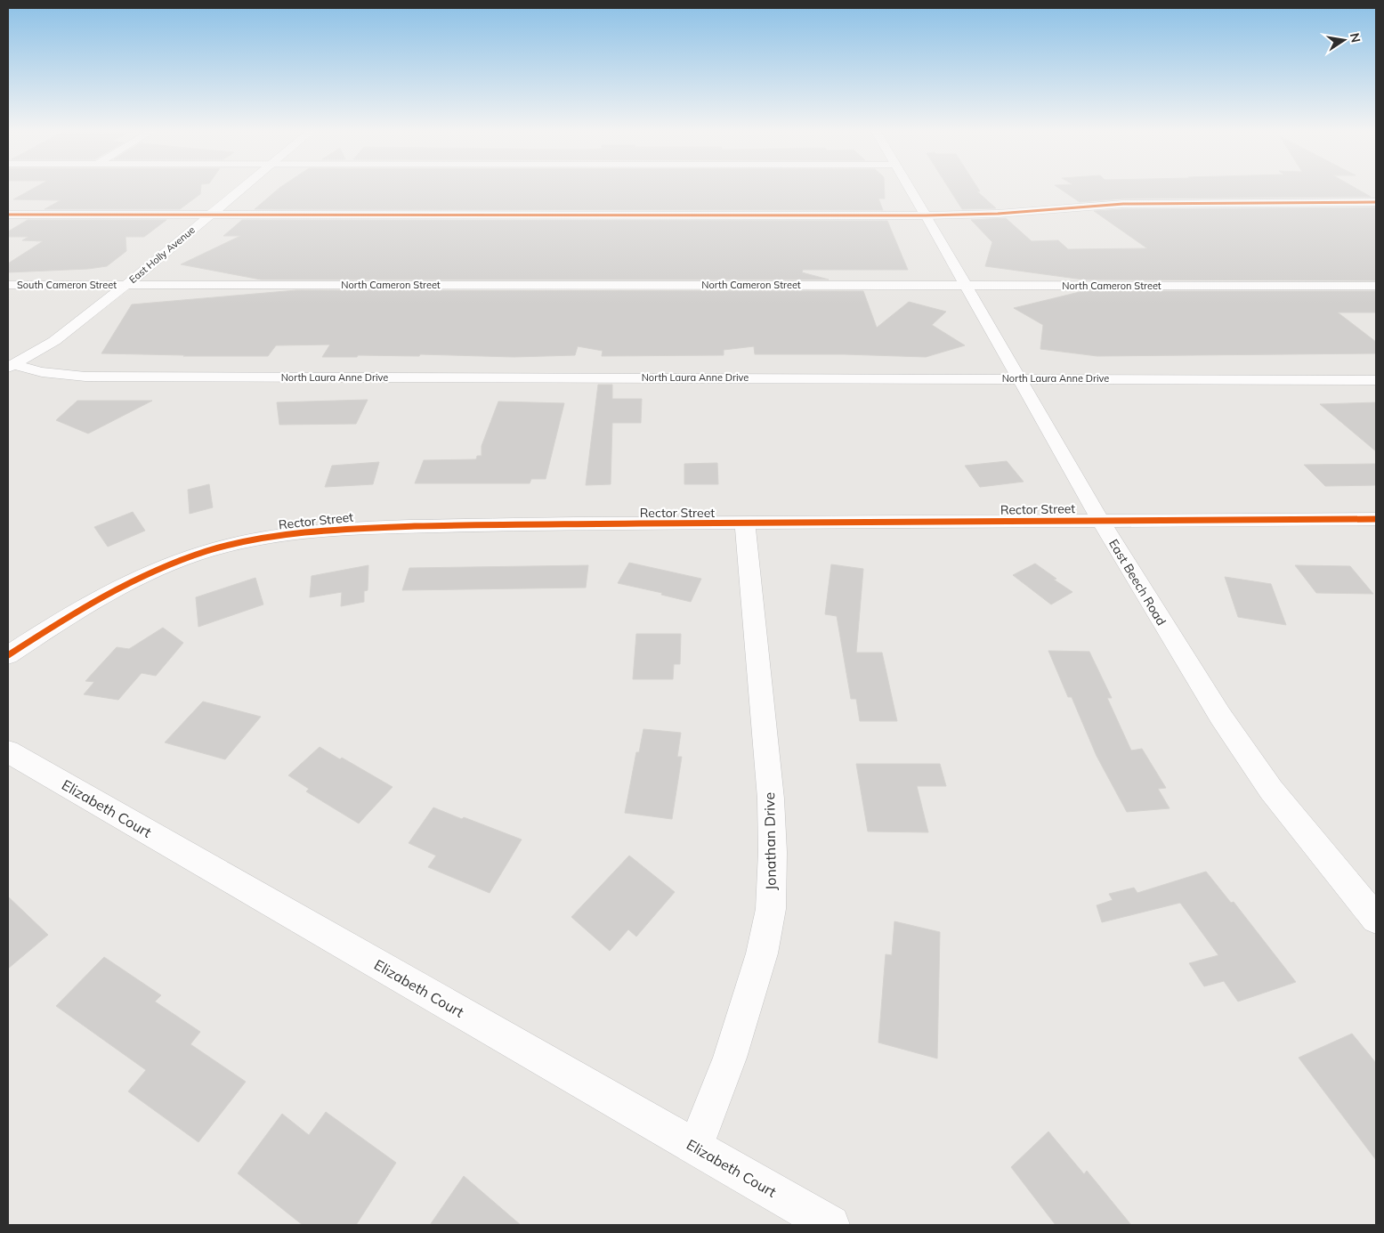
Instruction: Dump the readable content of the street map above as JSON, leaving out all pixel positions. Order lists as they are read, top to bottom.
{
  "streets": {
    "street": [
      "East Holly Avenue",
      "South Cameron Street",
      "North Cameron Street",
      "North Laura Anne Drive",
      "Rector Street",
      "East Beech Road",
      "Elizabeth Court",
      "Jonathan Drive"
    ]
  },
  "crossings": [
    ["East Holly Avenue", "South Cameron Street"],
    ["East Holly Avenue", "North Cameron Street"],
    ["East Holly Avenue", "North Laura Anne Drive"],
    ["South Cameron Street", "North Cameron Street"],
    ["North Cameron Street", "East Beech Road"],
    ["North Laura Anne Drive", "East Beech Road"],
    ["Rector Street", "East Beech Road"],
    ["Rector Street", "Jonathan Drive"],
    ["Elizabeth Court", "Jonathan Drive"]
  ],
  "north": "right"
}
